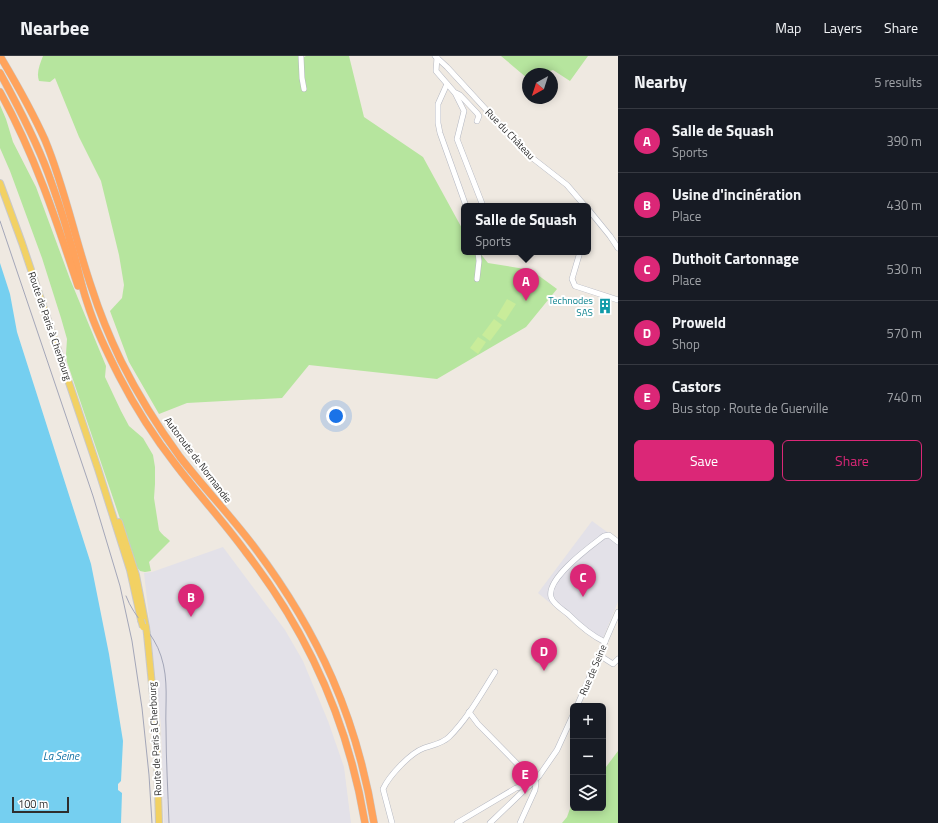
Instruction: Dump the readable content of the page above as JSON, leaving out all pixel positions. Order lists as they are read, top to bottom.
{
  "streets": {
    "highway": ["Autoroute de Normandie"],
    "main road": ["Route de Paris à Cherbourg"],
    "street": ["Rue du Château", "Rue de Seine"]
  },
  "water": ["La Seine"],
  "places": {
    "building": ["Technodes SAS"]
  },
  "scale_bar": "100 m",
  "north": "bottom left",
  "page": {
    "header": "Nearbee",
    "nav": ["Map", "Layers", "Share"],
    "heading": ["Nearby", "5 results"],
    "list": [
      {
        "mark": "A",
        "name": "Salle de Squash",
        "note": "Sports",
        "value": "390 m"
      },
      {
        "mark": "B",
        "name": "Usine d'incinération",
        "note": "Place",
        "value": "430 m"
      },
      {
        "mark": "C",
        "name": "Duthoit Cartonnage",
        "note": "Place",
        "value": "530 m"
      },
      {
        "mark": "D",
        "name": "Proweld",
        "note": "Shop",
        "value": "570 m"
      },
      {
        "mark": "E",
        "name": "Castors",
        "note": "Bus stop · Route de Guerville",
        "value": "740 m"
      }
    ],
    "popup": ["Salle de Squash", "Sports"],
    "pins": [
      "A",
      "C",
      "B",
      "D",
      "E"
    ],
    "buttons": ["Save", "Share"],
    "map_buttons": ["+", "−"],
    "scale": "100 m"
  }
}
